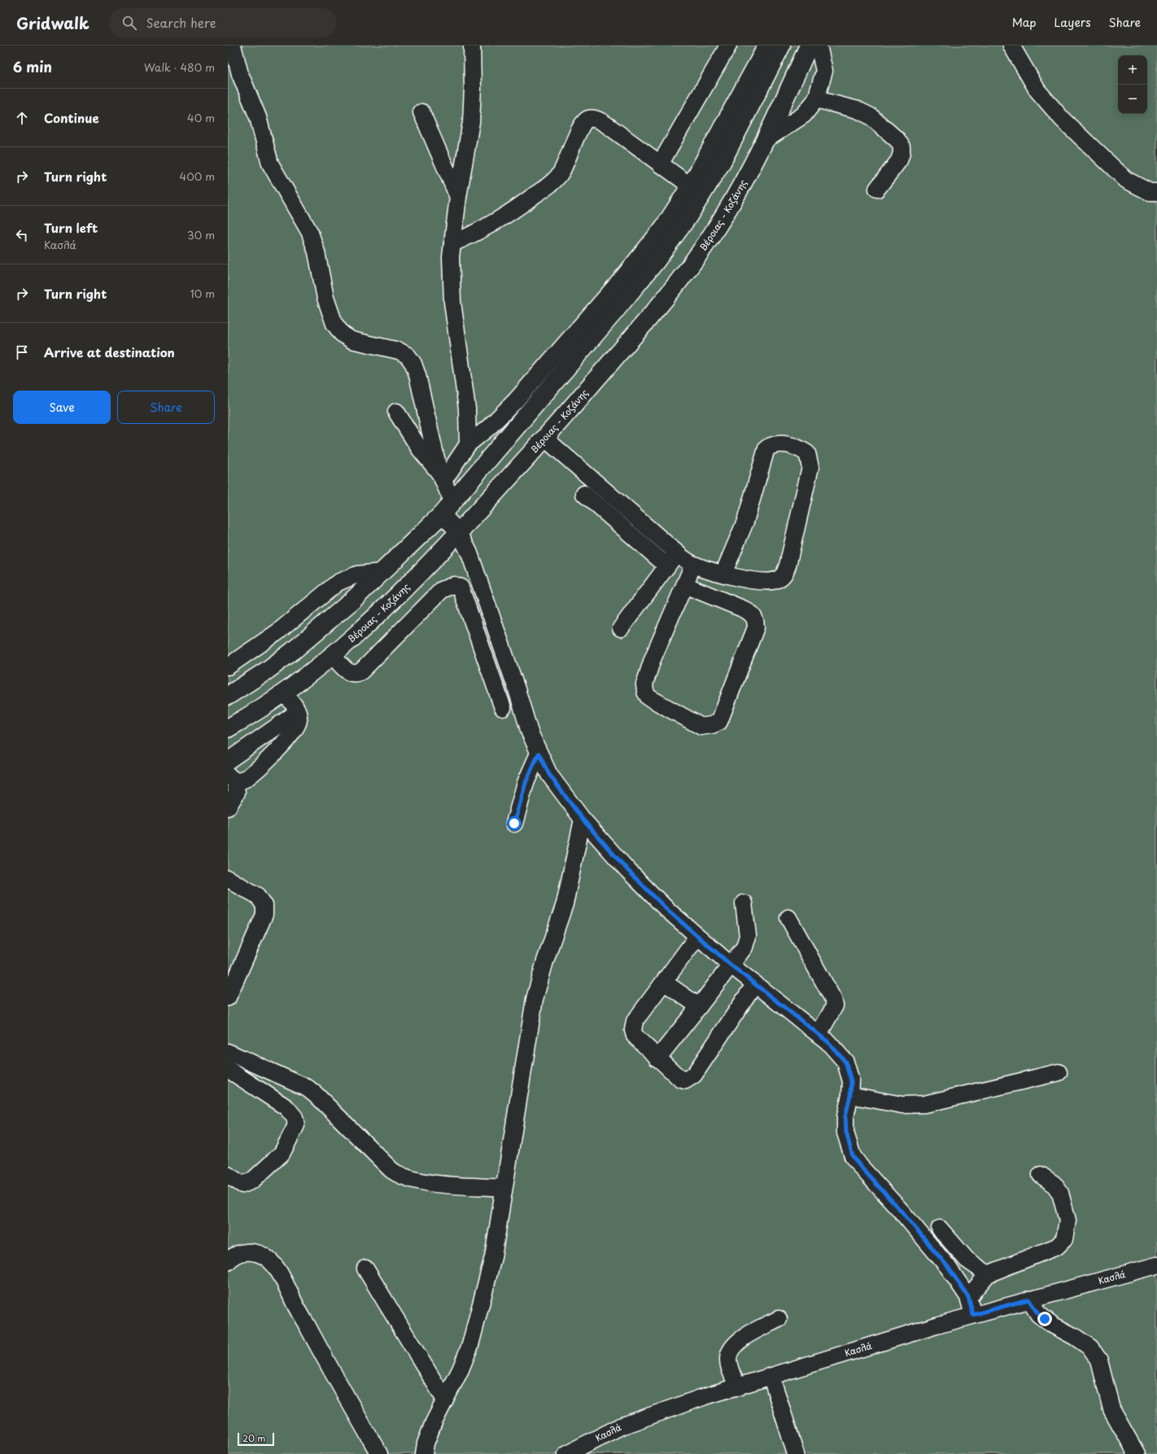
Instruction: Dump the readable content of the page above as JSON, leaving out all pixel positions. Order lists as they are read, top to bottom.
{
  "streets": {
    "main road": ["Βέροιας - Κοζάνης"],
    "street": ["Κασλά"]
  },
  "scale_bar": "20 m",
  "page": {
    "header": "Gridwalk",
    "search": "Search here",
    "nav": ["Map", "Layers", "Share"],
    "heading": ["6 min", "Walk · 480 m"],
    "map_buttons": ["+", "−"],
    "list": [
      ["Continue", "40 m"],
      ["Turn right", "400 m"],
      ["Turn left", "Κασλά", "30 m"],
      ["Turn right", "10 m"],
      "Arrive at destination"
    ],
    "buttons": ["Save", "Share"],
    "scale": "20 m"
  }
}
